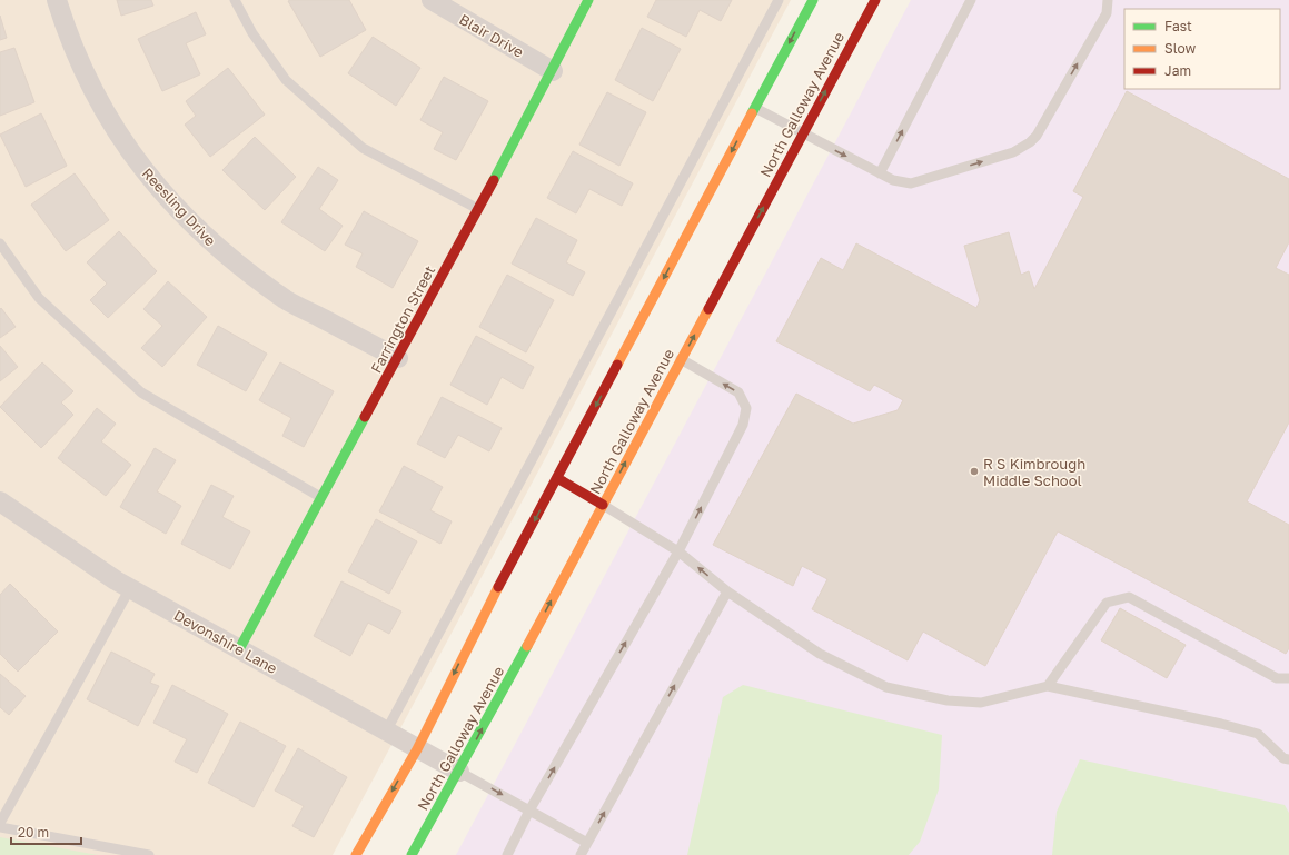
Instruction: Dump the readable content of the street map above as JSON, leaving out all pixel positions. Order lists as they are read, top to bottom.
{
  "streets": {
    "main road": ["North Galloway Avenue", "Farrington Street"],
    "street": ["Blair Drive", "Reesling Drive", "Devonshire Lane"]
  },
  "crossings": [
    ["Blair Drive", "Farrington Street"],
    ["North Galloway Avenue", "Devonshire Lane"],
    ["Reesling Drive", "Farrington Street"],
    ["Farrington Street", "Devonshire Lane"]
  ],
  "places": ["R S Kimbrough Middle School"],
  "legend": ["Fast", "Slow", "Jam"],
  "scale_bar": "20 m"
}
